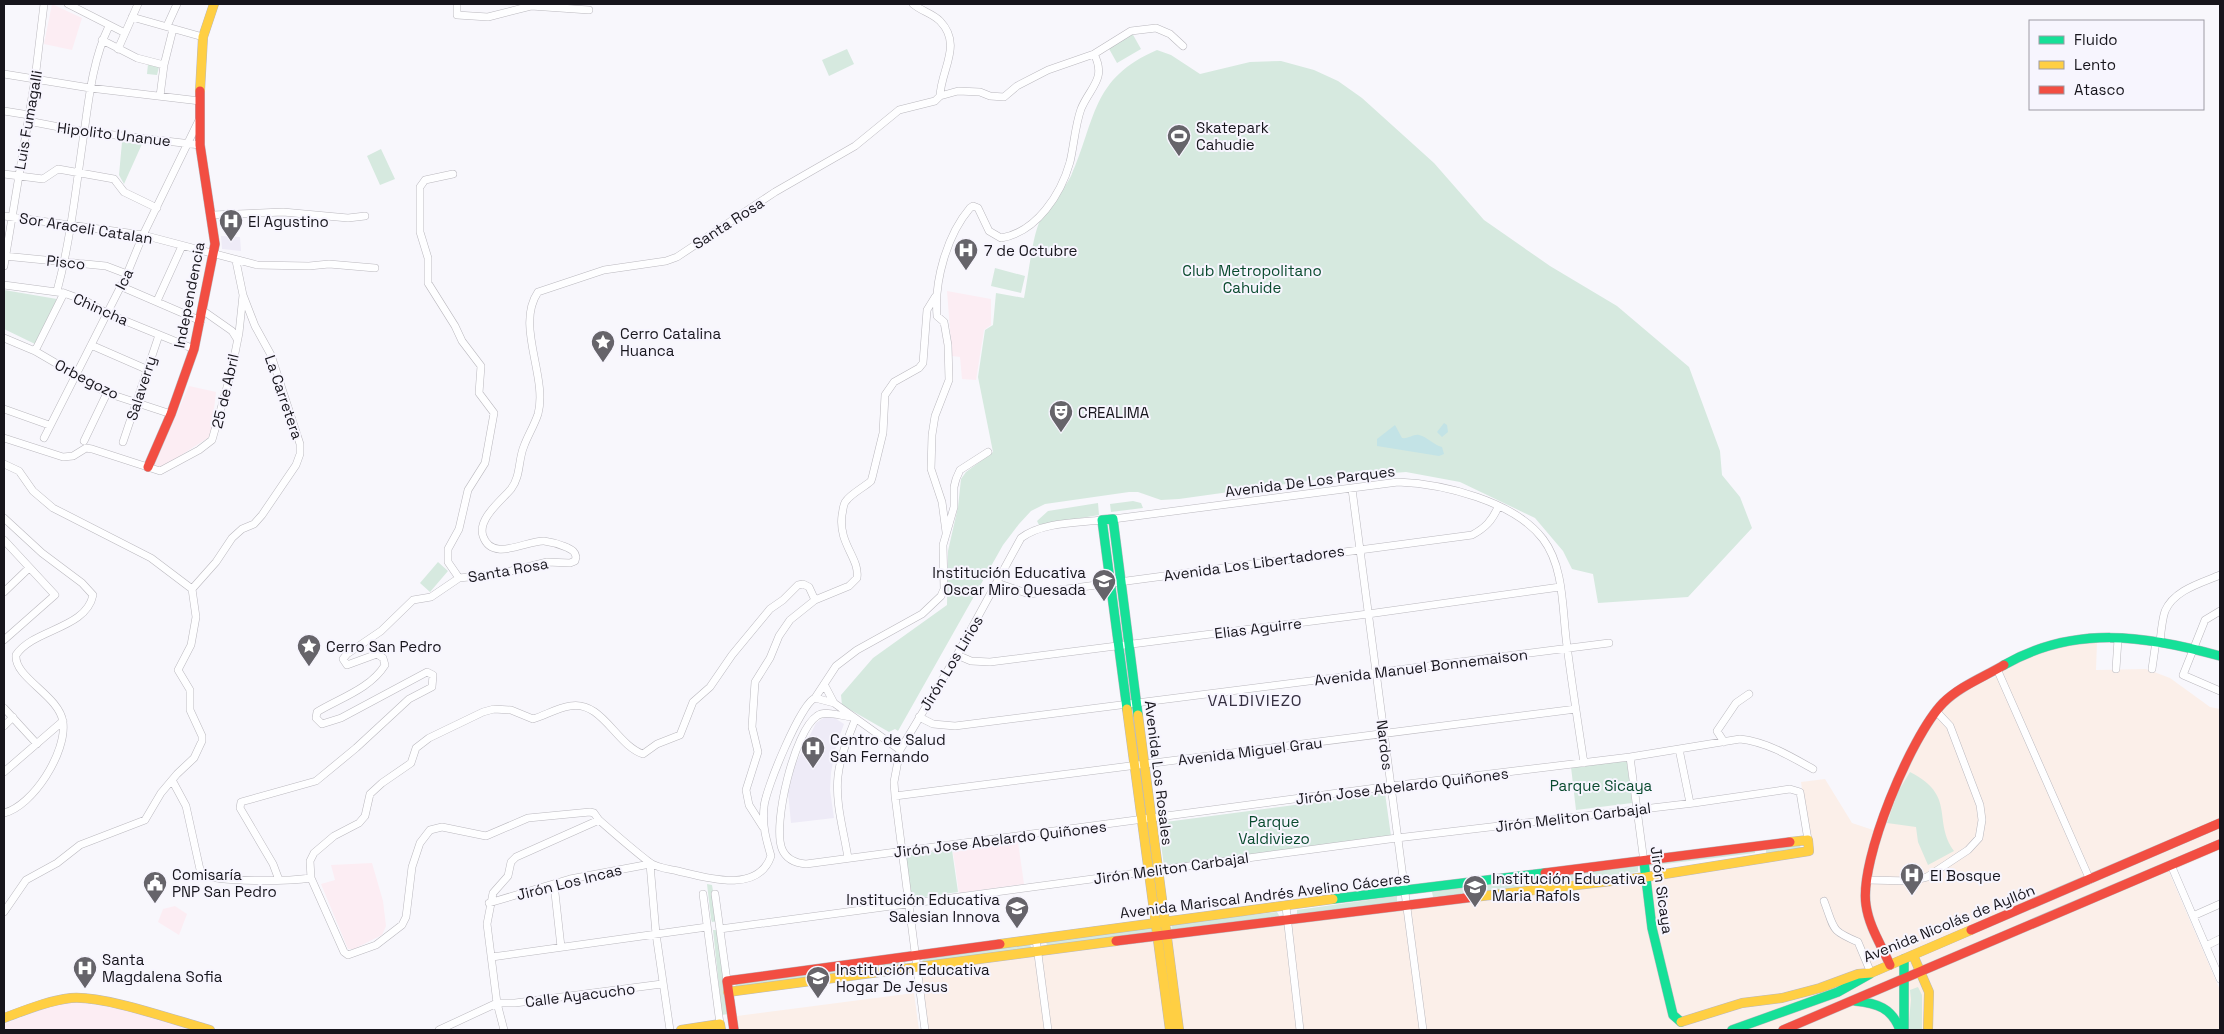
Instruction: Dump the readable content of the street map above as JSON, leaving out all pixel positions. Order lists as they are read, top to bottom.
{
  "streets": {
    "street": [
      "Luis Fumagalli",
      "Hipolito Unanue",
      "Santa Rosa",
      "Sor Araceli Catalan",
      "Pisco",
      "Ica",
      "Independencia",
      "Chincha",
      "Orbegozo",
      "Salaverry",
      "25 de Abril",
      "La Carretera",
      "Avenida De Los Parques",
      "Avenida Los Libertadores",
      "Elias Aguirre",
      "Jirón Los Lirios",
      "Avenida Manuel Bonnemaison",
      "Nardos",
      "Avenida Miguel Grau",
      "Avenida Los Rosales",
      "Jirón Jose Abelardo Quiñones",
      "Jirón Meliton Carbajal",
      "Jirón Los Incas",
      "Jirón Sicaya",
      "Avenida Mariscal Andrés Avelino Cáceres",
      "Avenida Nicolás de Ayllón",
      "Calle Ayacucho"
    ]
  },
  "crossings": [
    ["Luis Fumagalli", "Hipolito Unanue"],
    ["Luis Fumagalli", "Sor Araceli Catalan"],
    ["Luis Fumagalli", "Pisco"],
    ["Hipolito Unanue", "Ica"],
    ["Hipolito Unanue", "Independencia"],
    ["Sor Araceli Catalan", "Ica"],
    ["Sor Araceli Catalan", "Independencia"],
    ["Sor Araceli Catalan", "La Carretera"],
    ["Pisco", "Ica"],
    ["Ica", "Independencia"],
    ["Ica", "Chincha"],
    ["Ica", "Orbegozo"],
    ["Independencia", "Chincha"],
    ["Independencia", "Orbegozo"],
    ["Independencia", "25 de Abril"],
    ["Chincha", "Salaverry"],
    ["Orbegozo", "Salaverry"],
    ["25 de Abril", "La Carretera"],
    ["Avenida De Los Parques", "Avenida Los Libertadores"],
    ["Avenida De Los Parques", "Elias Aguirre"],
    ["Avenida De Los Parques", "Jirón Los Lirios"],
    ["Avenida De Los Parques", "Avenida Manuel Bonnemaison"],
    ["Avenida De Los Parques", "Nardos"],
    ["Avenida De Los Parques", "Avenida Miguel Grau"],
    ["Avenida De Los Parques", "Avenida Los Rosales"],
    ["Avenida De Los Parques", "Jirón Jose Abelardo Quiñones"],
    ["Avenida Los Libertadores", "Jirón Los Lirios"],
    ["Avenida Los Libertadores", "Nardos"],
    ["Avenida Los Libertadores", "Avenida Los Rosales"],
    ["Elias Aguirre", "Jirón Los Lirios"],
    ["Elias Aguirre", "Nardos"],
    ["Elias Aguirre", "Avenida Los Rosales"],
    ["Jirón Los Lirios", "Avenida Manuel Bonnemaison"],
    ["Jirón Los Lirios", "Avenida Miguel Grau"],
    ["Jirón Los Lirios", "Jirón Jose Abelardo Quiñones"],
    ["Jirón Los Lirios", "Jirón Meliton Carbajal"],
    ["Jirón Los Lirios", "Avenida Mariscal Andrés Avelino Cáceres"],
    ["Avenida Manuel Bonnemaison", "Nardos"],
    ["Avenida Manuel Bonnemaison", "Avenida Los Rosales"],
    ["Nardos", "Avenida Miguel Grau"],
    ["Nardos", "Jirón Jose Abelardo Quiñones"],
    ["Nardos", "Jirón Meliton Carbajal"],
    ["Nardos", "Avenida Mariscal Andrés Avelino Cáceres"],
    ["Avenida Miguel Grau", "Avenida Los Rosales"],
    ["Avenida Los Rosales", "Jirón Jose Abelardo Quiñones"],
    ["Avenida Los Rosales", "Jirón Meliton Carbajal"],
    ["Avenida Los Rosales", "Avenida Mariscal Andrés Avelino Cáceres"],
    ["Jirón Jose Abelardo Quiñones", "Jirón Sicaya"],
    ["Jirón Meliton Carbajal", "Jirón Sicaya"],
    ["Jirón Meliton Carbajal", "Avenida Mariscal Andrés Avelino Cáceres"],
    ["Jirón Sicaya", "Avenida Mariscal Andrés Avelino Cáceres"],
    ["Jirón Sicaya", "Avenida Nicolás de Ayllón"]
  ],
  "districts": ["VALDIVIEZO"],
  "parks": ["Club Metropolitano Cahuide", "Parque Sicaya", "Parque Valdiviezo"],
  "places": {
    "sports": ["Skatepark Cahudie"],
    "hospital": [
      "El Agustino",
      "7 de Octubre",
      "Centro de Salud San Fernando",
      "El Bosque",
      "Santa Magdalena Sofia"
    ],
    "place": ["Cerro Catalina Huanca", "Cerro San Pedro"],
    "theatre": ["CREALIMA"],
    "school or university": [
      "Institución Educativa Oscar Miro Quesada",
      "Institución Educativa Maria Rafols",
      "Institución Educativa Salesian Innova",
      "Institución Educativa Hogar De Jesus"
    ],
    "public building": ["Comisaría PNP San Pedro"]
  },
  "legend": ["Fluido", "Lento", "Atasco"]
}
